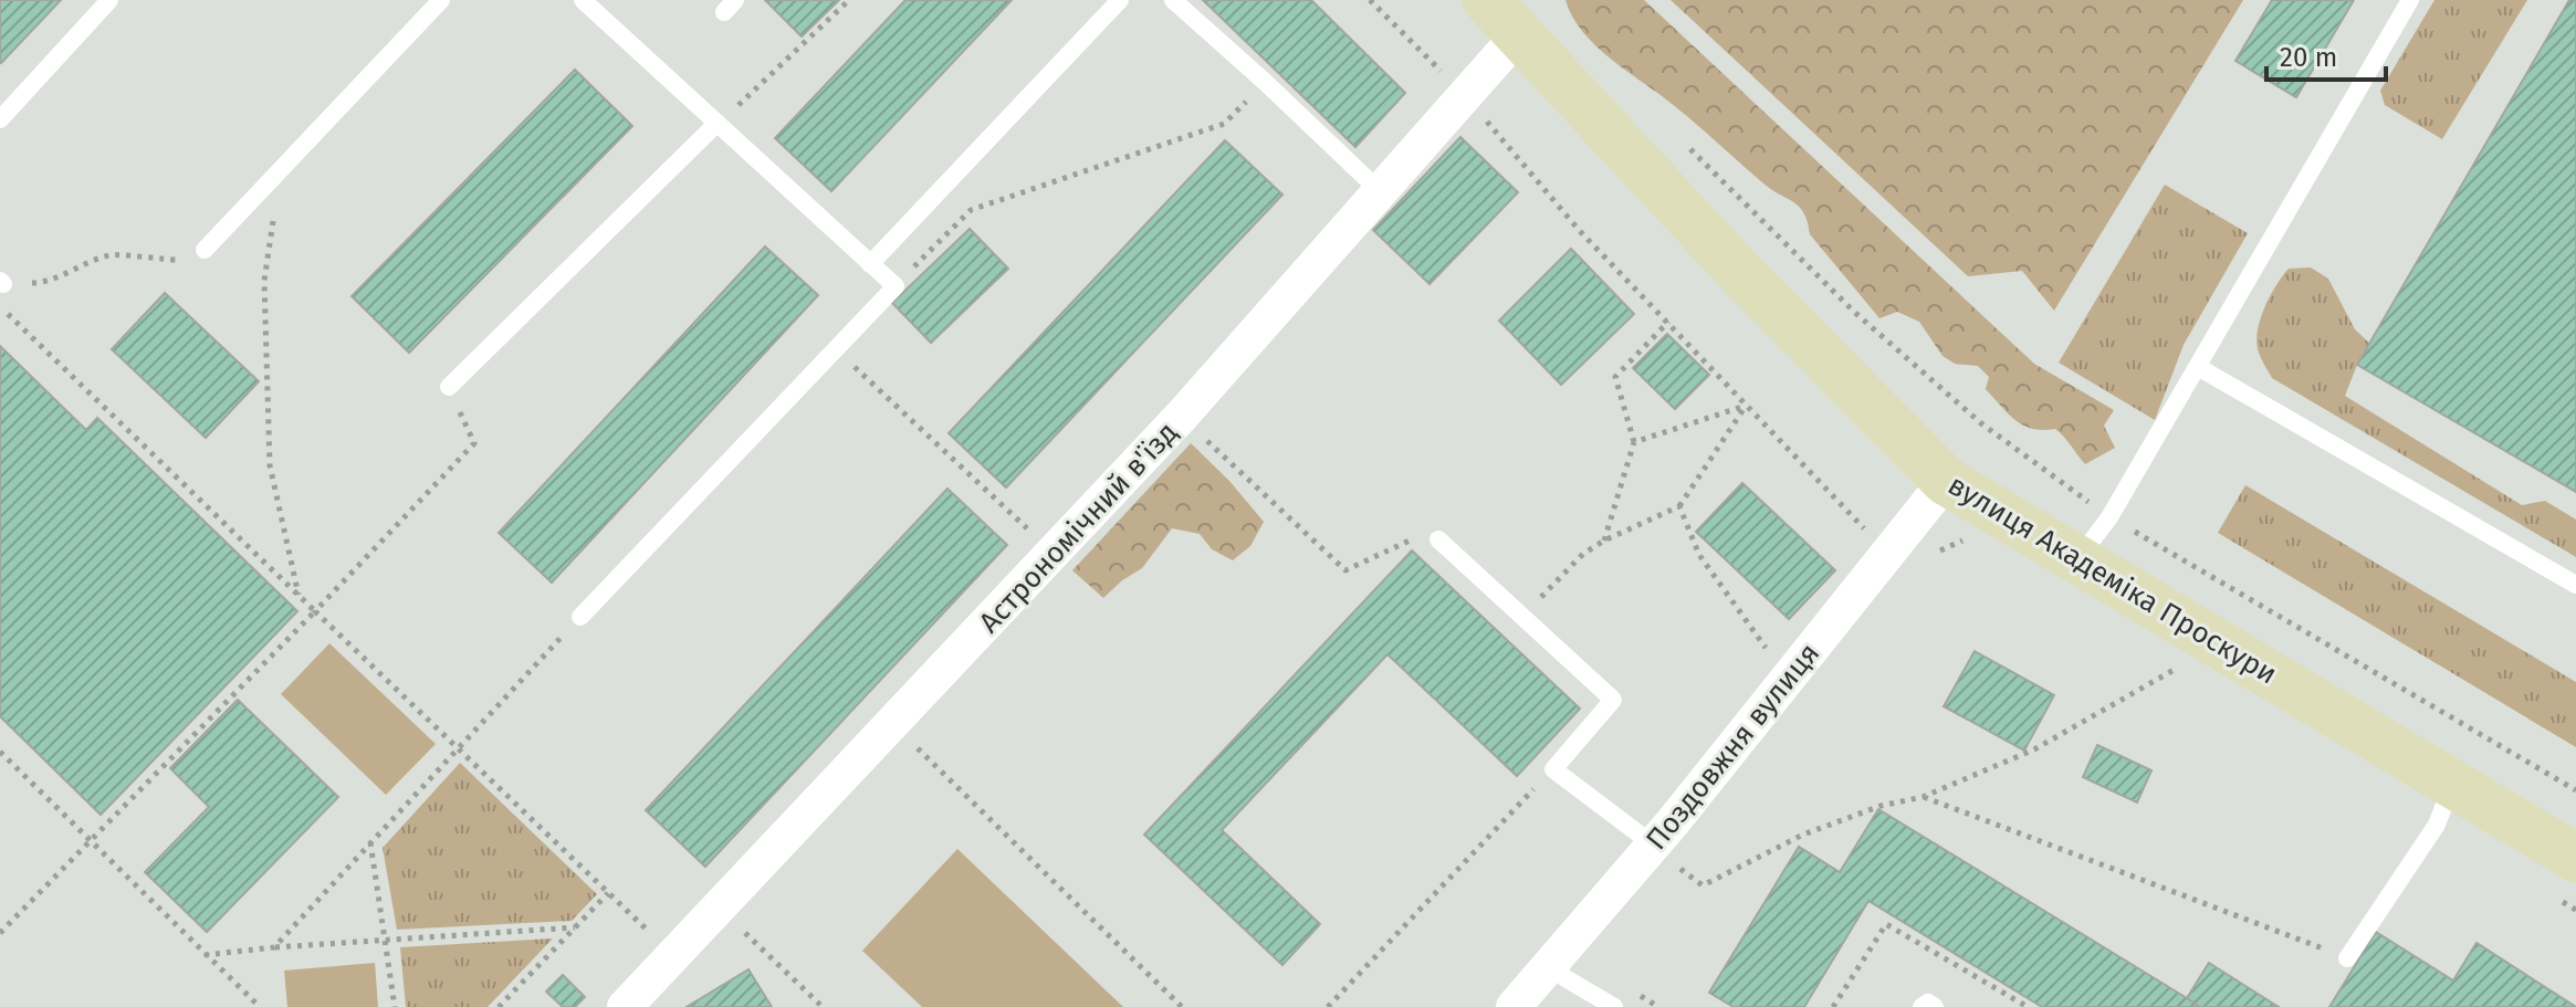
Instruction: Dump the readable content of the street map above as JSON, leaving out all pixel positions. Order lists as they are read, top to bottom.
{
  "streets": {
    "street": ["Астрономічний в'їзд", "вулиця Академіка Проскури", "Поздовжня вулиця"]
  },
  "crossings": [
    ["Астрономічний в'їзд", "вулиця Академіка Проскури"],
    ["вулиця Академіка Проскури", "Поздовжня вулиця"]
  ],
  "scale_bar": "20 m"
}
